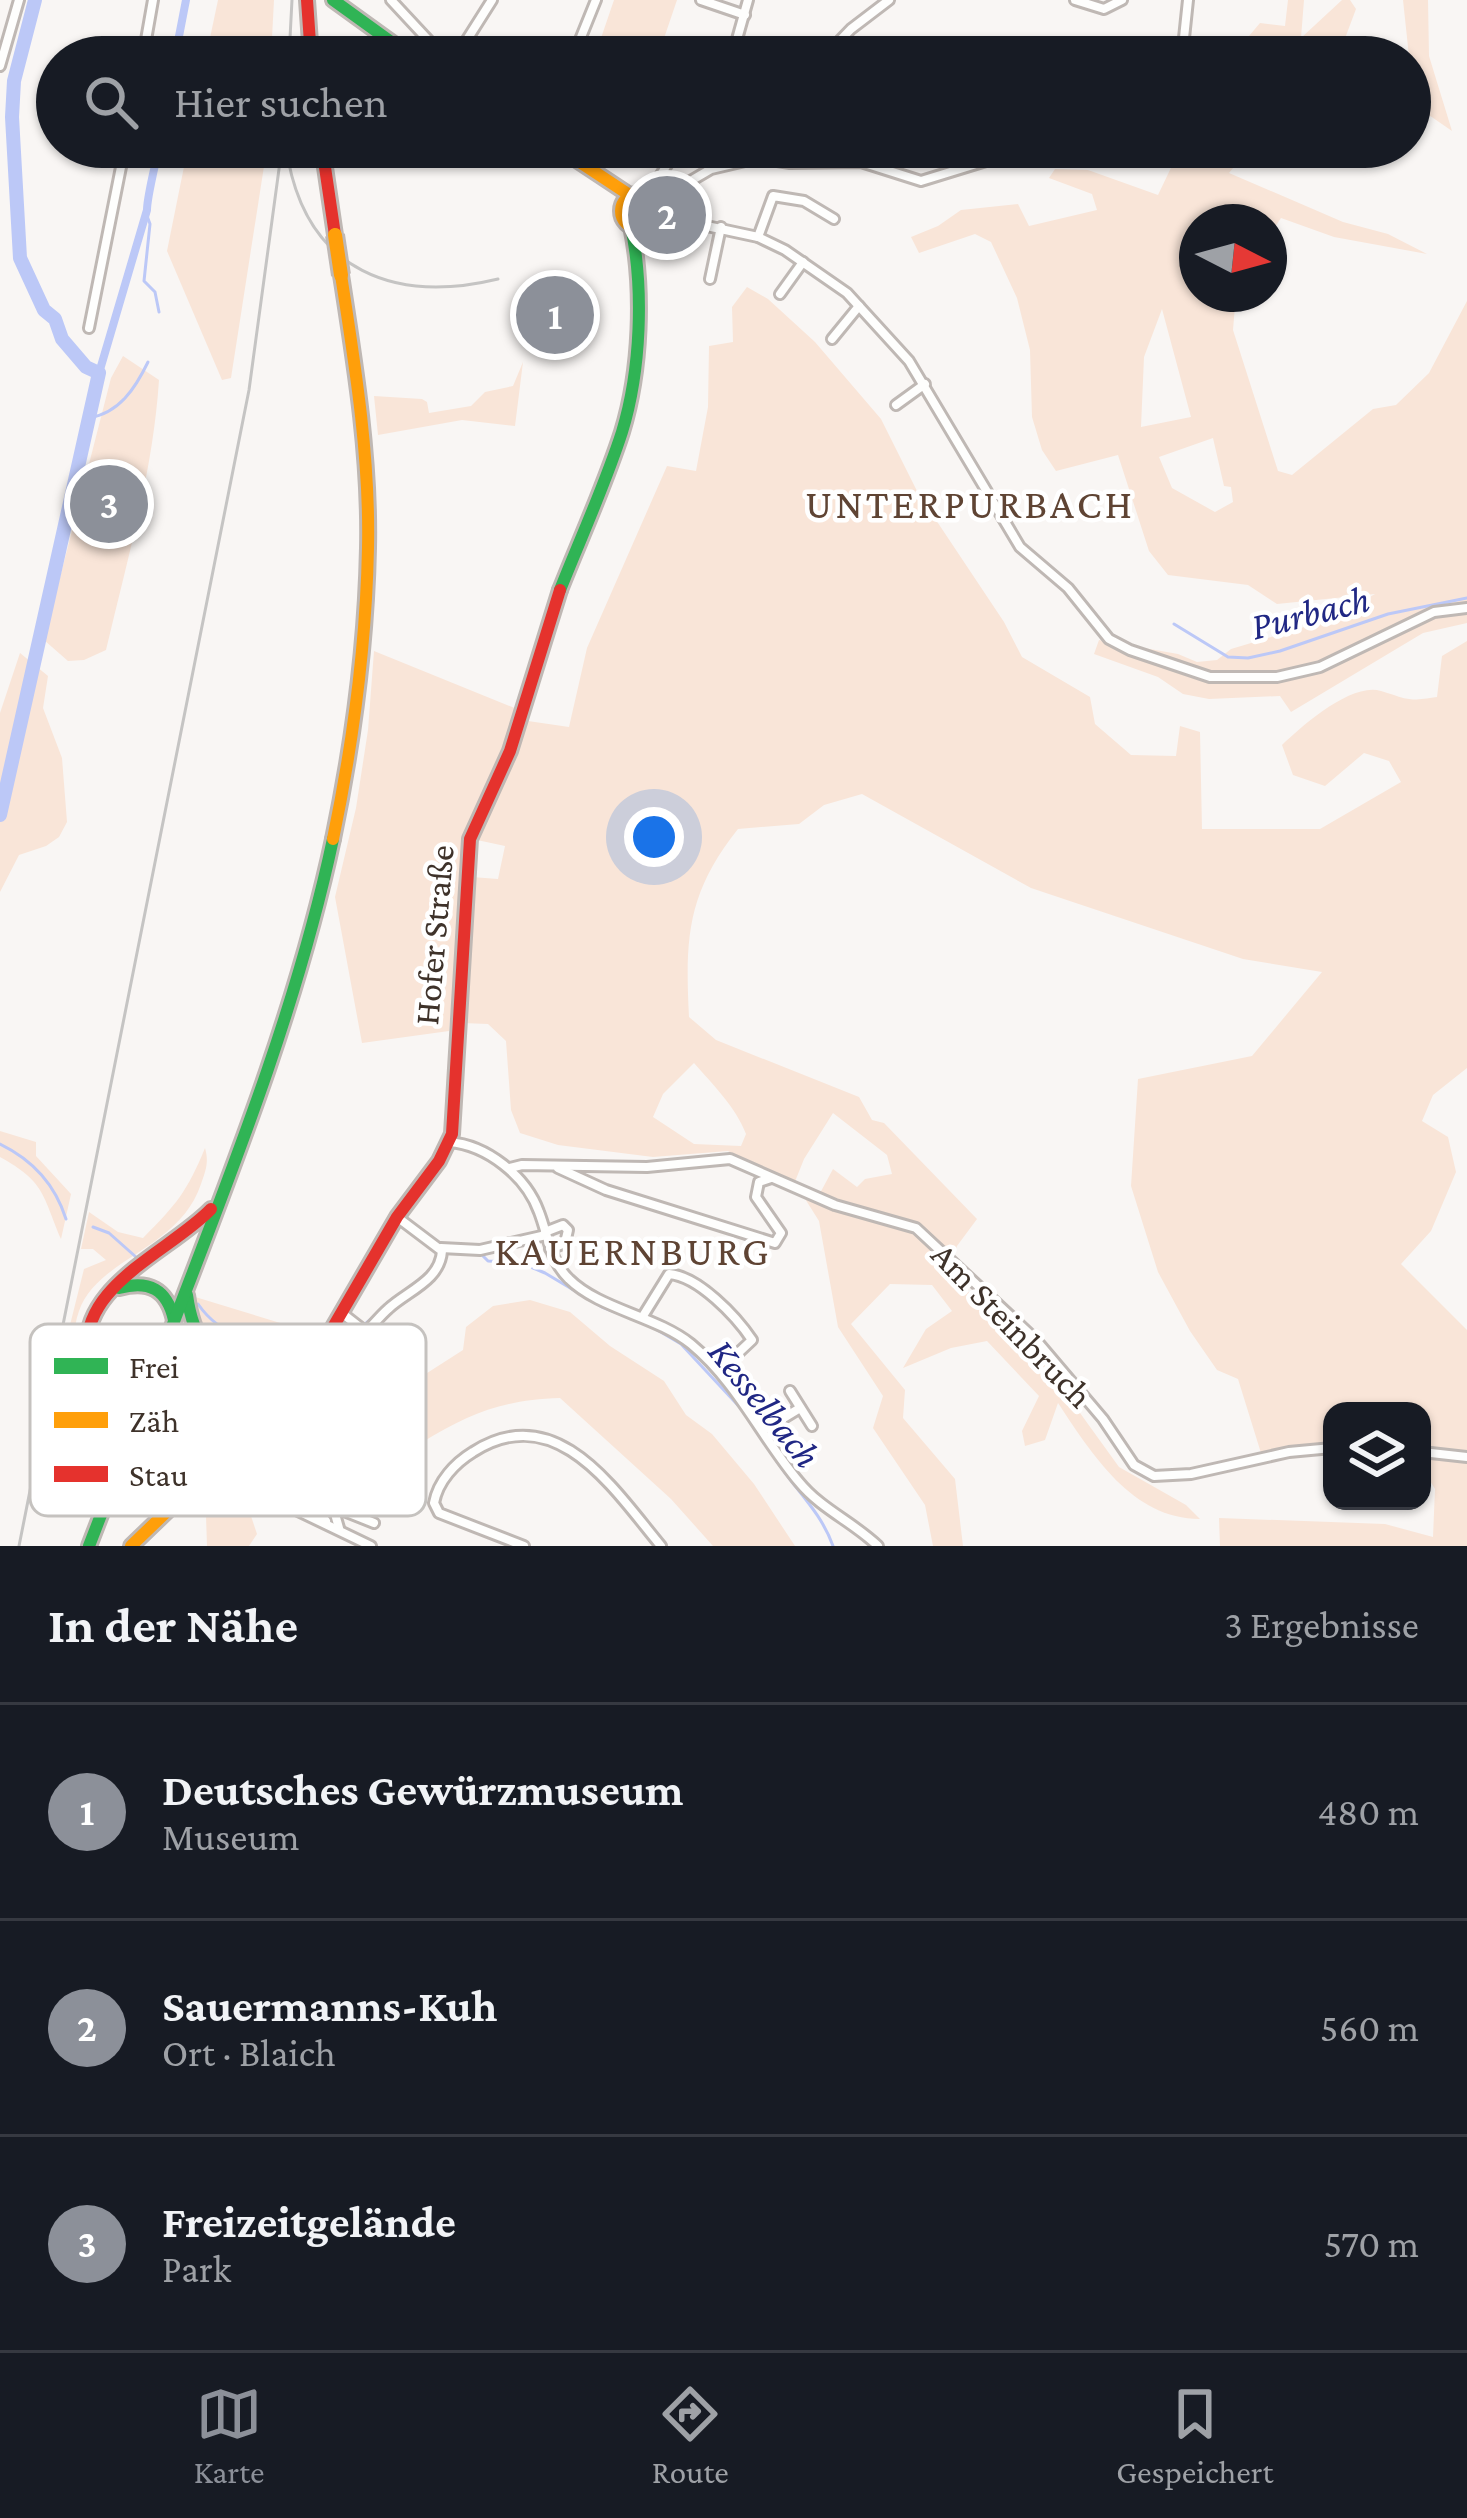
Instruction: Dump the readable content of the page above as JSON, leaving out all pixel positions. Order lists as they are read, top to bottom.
{
  "streets": {
    "main road": ["Hofer Straße"],
    "street": ["Am Steinbruch"]
  },
  "districts": ["UNTERPURBACH", "KAUERNBURG"],
  "water": ["Purbach", "Kesselbach"],
  "legend": ["Frei", "Zäh", "Stau"],
  "north": "right",
  "page": {
    "search": "Hier suchen",
    "pins": ["2", "1", "3"],
    "heading": ["In der Nähe", "3 Ergebnisse"],
    "list": [
      {
        "mark": "1",
        "name": "Deutsches Gewürzmuseum",
        "note": "Museum",
        "value": "480 m"
      },
      {
        "mark": "2",
        "name": "Sauermanns-Kuh",
        "note": "Ort · Blaich",
        "value": "560 m"
      },
      {
        "mark": "3",
        "name": "Freizeitgelände",
        "note": "Park",
        "value": "570 m"
      }
    ],
    "nav": ["Karte", "Route", "Gespeichert"]
  }
}
